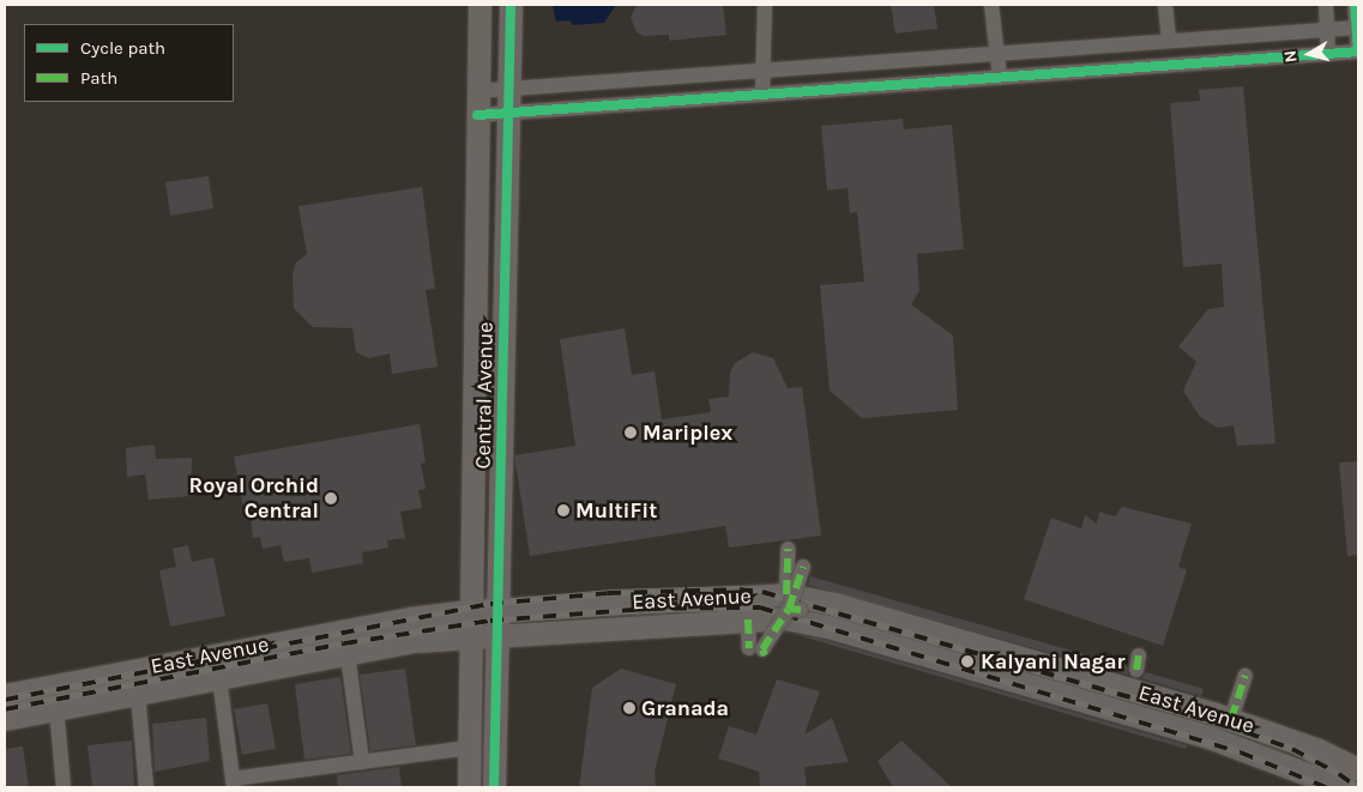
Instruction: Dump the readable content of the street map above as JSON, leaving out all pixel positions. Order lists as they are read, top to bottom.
{
  "streets": {
    "main road": ["Central Avenue", "East Avenue"]
  },
  "crossings": [
    ["Central Avenue", "East Avenue"]
  ],
  "places": [
    "Mariplex",
    "Royal Orchid Central",
    "MultiFit",
    "Kalyani Nagar",
    "Granada"
  ],
  "legend": ["Cycle path", "Path"],
  "north": "left"
}
